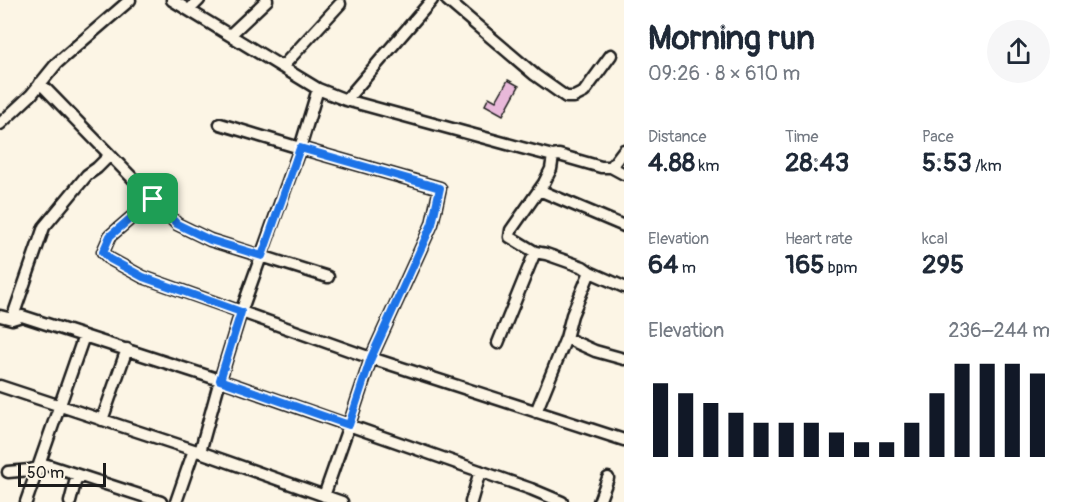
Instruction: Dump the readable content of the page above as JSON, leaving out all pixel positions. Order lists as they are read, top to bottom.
{
  "scale_bar": "50 m",
  "page": {
    "heading": ["Morning run", "09:26 · 8 × 610 m"],
    "stats": [
      ["Distance", "4.88 km"],
      ["Time", "28:43"],
      ["Pace", "5:53 /km"],
      ["Elevation", "64 m"],
      ["Heart rate", "165 bpm"],
      ["kcal", "295"]
    ],
    "chart": ["Elevation", "236–244 m"],
    "scale": "50 m"
  }
}
